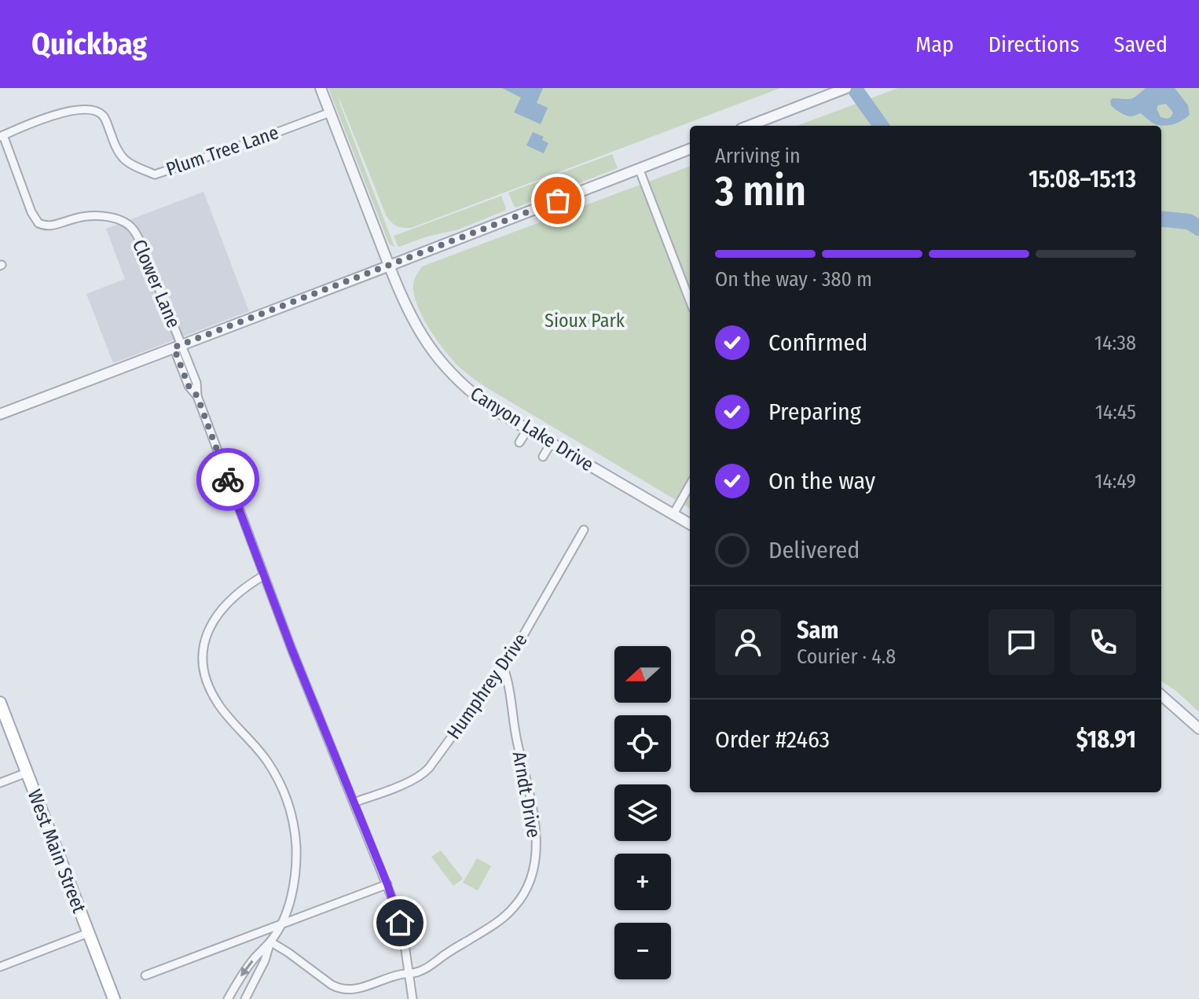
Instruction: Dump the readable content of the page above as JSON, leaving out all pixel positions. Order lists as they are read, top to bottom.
{
  "streets": {
    "main road": ["West Main Street"],
    "street": [
      "Plum Tree Lane",
      "Clower Lane",
      "Canyon Lake Drive",
      "Humphrey Drive",
      "Arndt Drive"
    ]
  },
  "crossings": [
    ["Plum Tree Lane", "Clower Lane"],
    ["Plum Tree Lane", "Canyon Lake Drive"],
    ["Humphrey Drive", "Arndt Drive"]
  ],
  "parks": ["Sioux Park"],
  "north": "left",
  "page": {
    "header": "Quickbag",
    "nav": ["Map", "Directions", "Saved"],
    "heading": ["3 min", "Arriving in", "15:08–15:13"],
    "panel": [
      "Sam",
      "Courier · 4.8",
      "Order #2463",
      "$18.91"
    ],
    "bar": "On the way · 380 m",
    "list": [
      ["Confirmed", "14:38"],
      ["Preparing", "14:45"],
      ["On the way", "14:49"],
      "Delivered"
    ],
    "map_buttons": ["+", "−"]
  }
}
